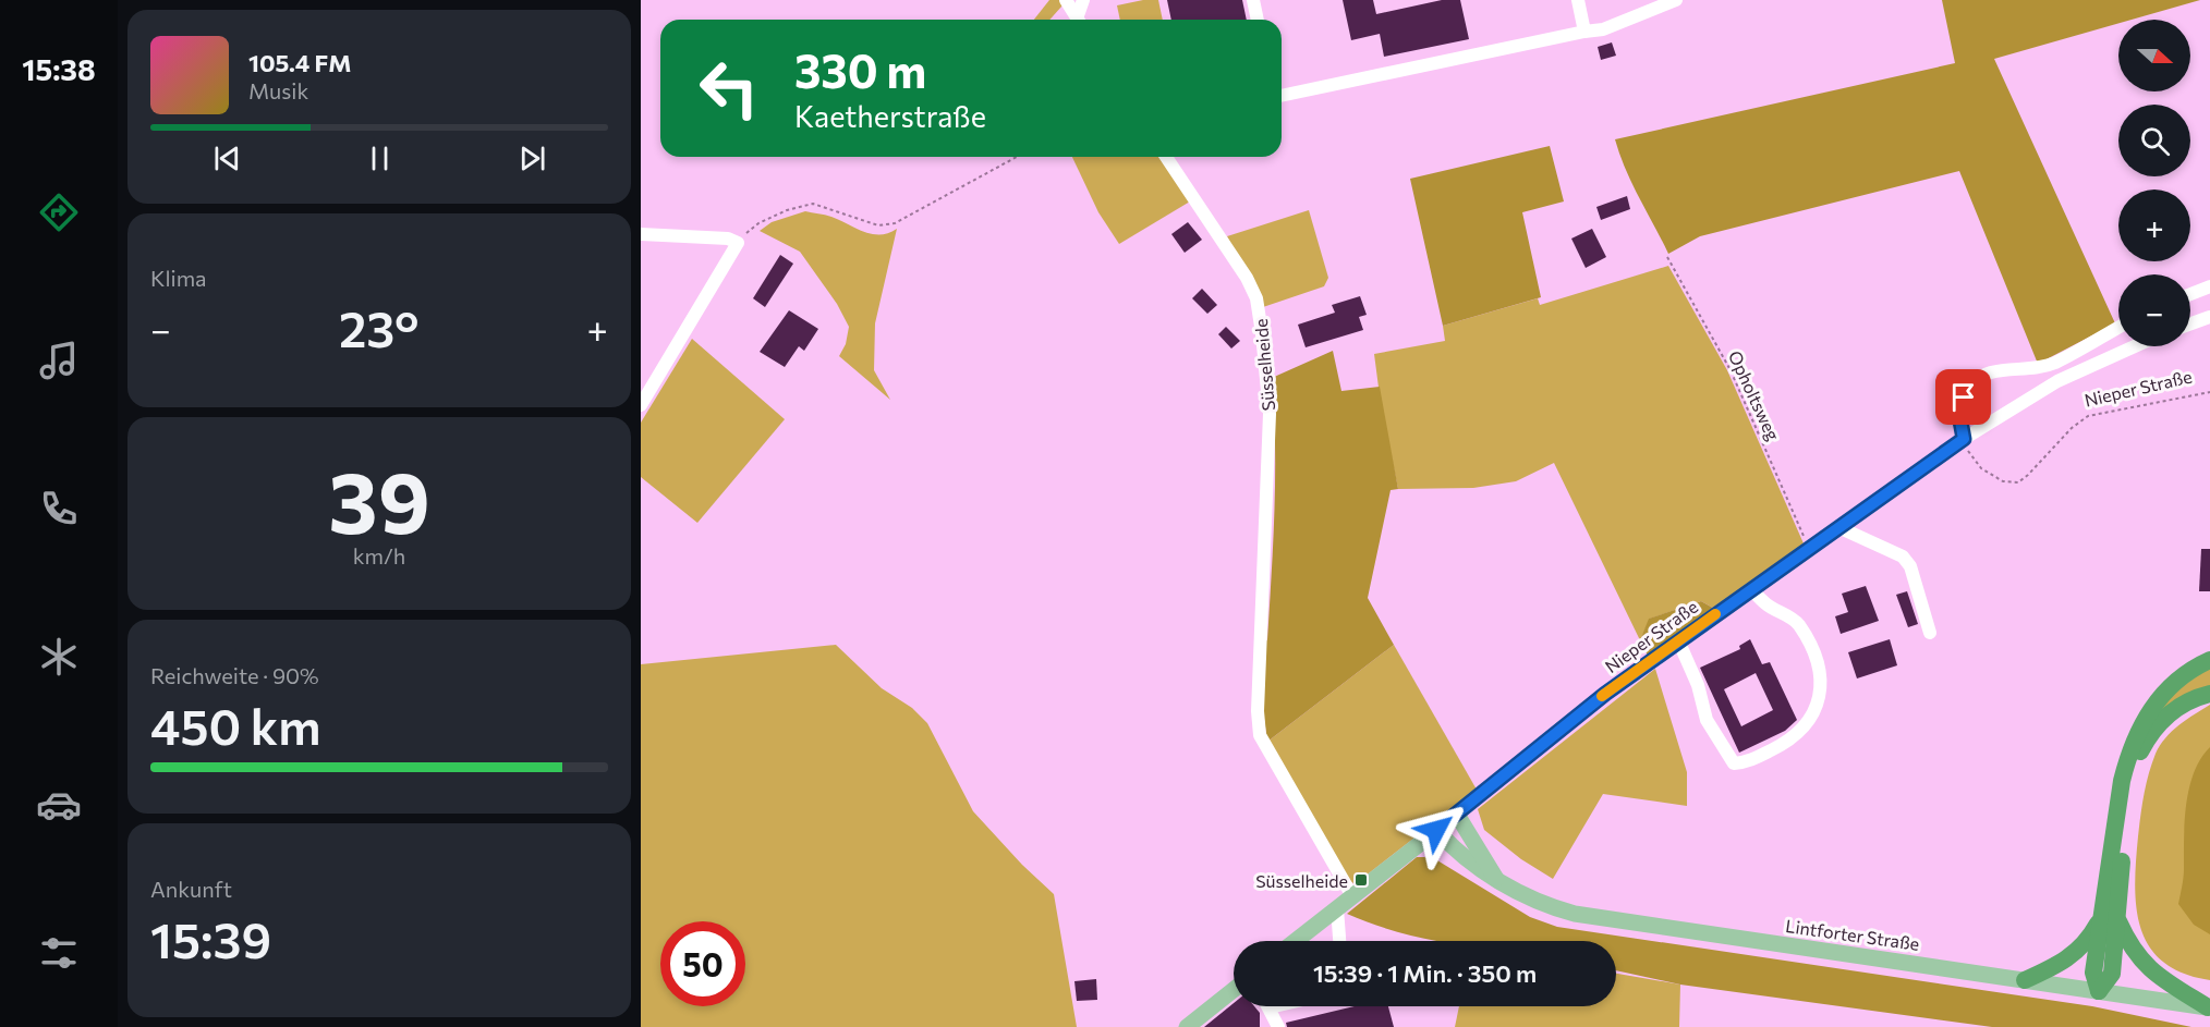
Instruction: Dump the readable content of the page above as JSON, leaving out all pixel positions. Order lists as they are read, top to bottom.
{
  "streets": {
    "main road": ["Nieper Straße", "Lintforter Straße"],
    "street": ["Süsselheide"],
    "path": ["Opholtsweg"]
  },
  "crossings": [
    ["Süsselheide", "Nieper Straße"],
    ["Nieper Straße", "Opholtsweg"],
    ["Nieper Straße", "Lintforter Straße"]
  ],
  "places": {
    "transit": ["Süsselheide"]
  },
  "north": "right",
  "page": {
    "tabs": "15:38",
    "map_buttons": ["+", "−"],
    "turn": ["330 m", "Kaetherstraße"],
    "song": ["105.4 FM", "Musik"],
    "tile": [
      "Klima",
      ["39", "km/h"],
      ["Reichweite · 90%", "450 km"],
      ["Ankunft", "15:39"]
    ],
    "heat": ["−", "23°", "+"],
    "limit": "50",
    "trip": "15:39 · 1 Min. · 350 m"
  }
}
